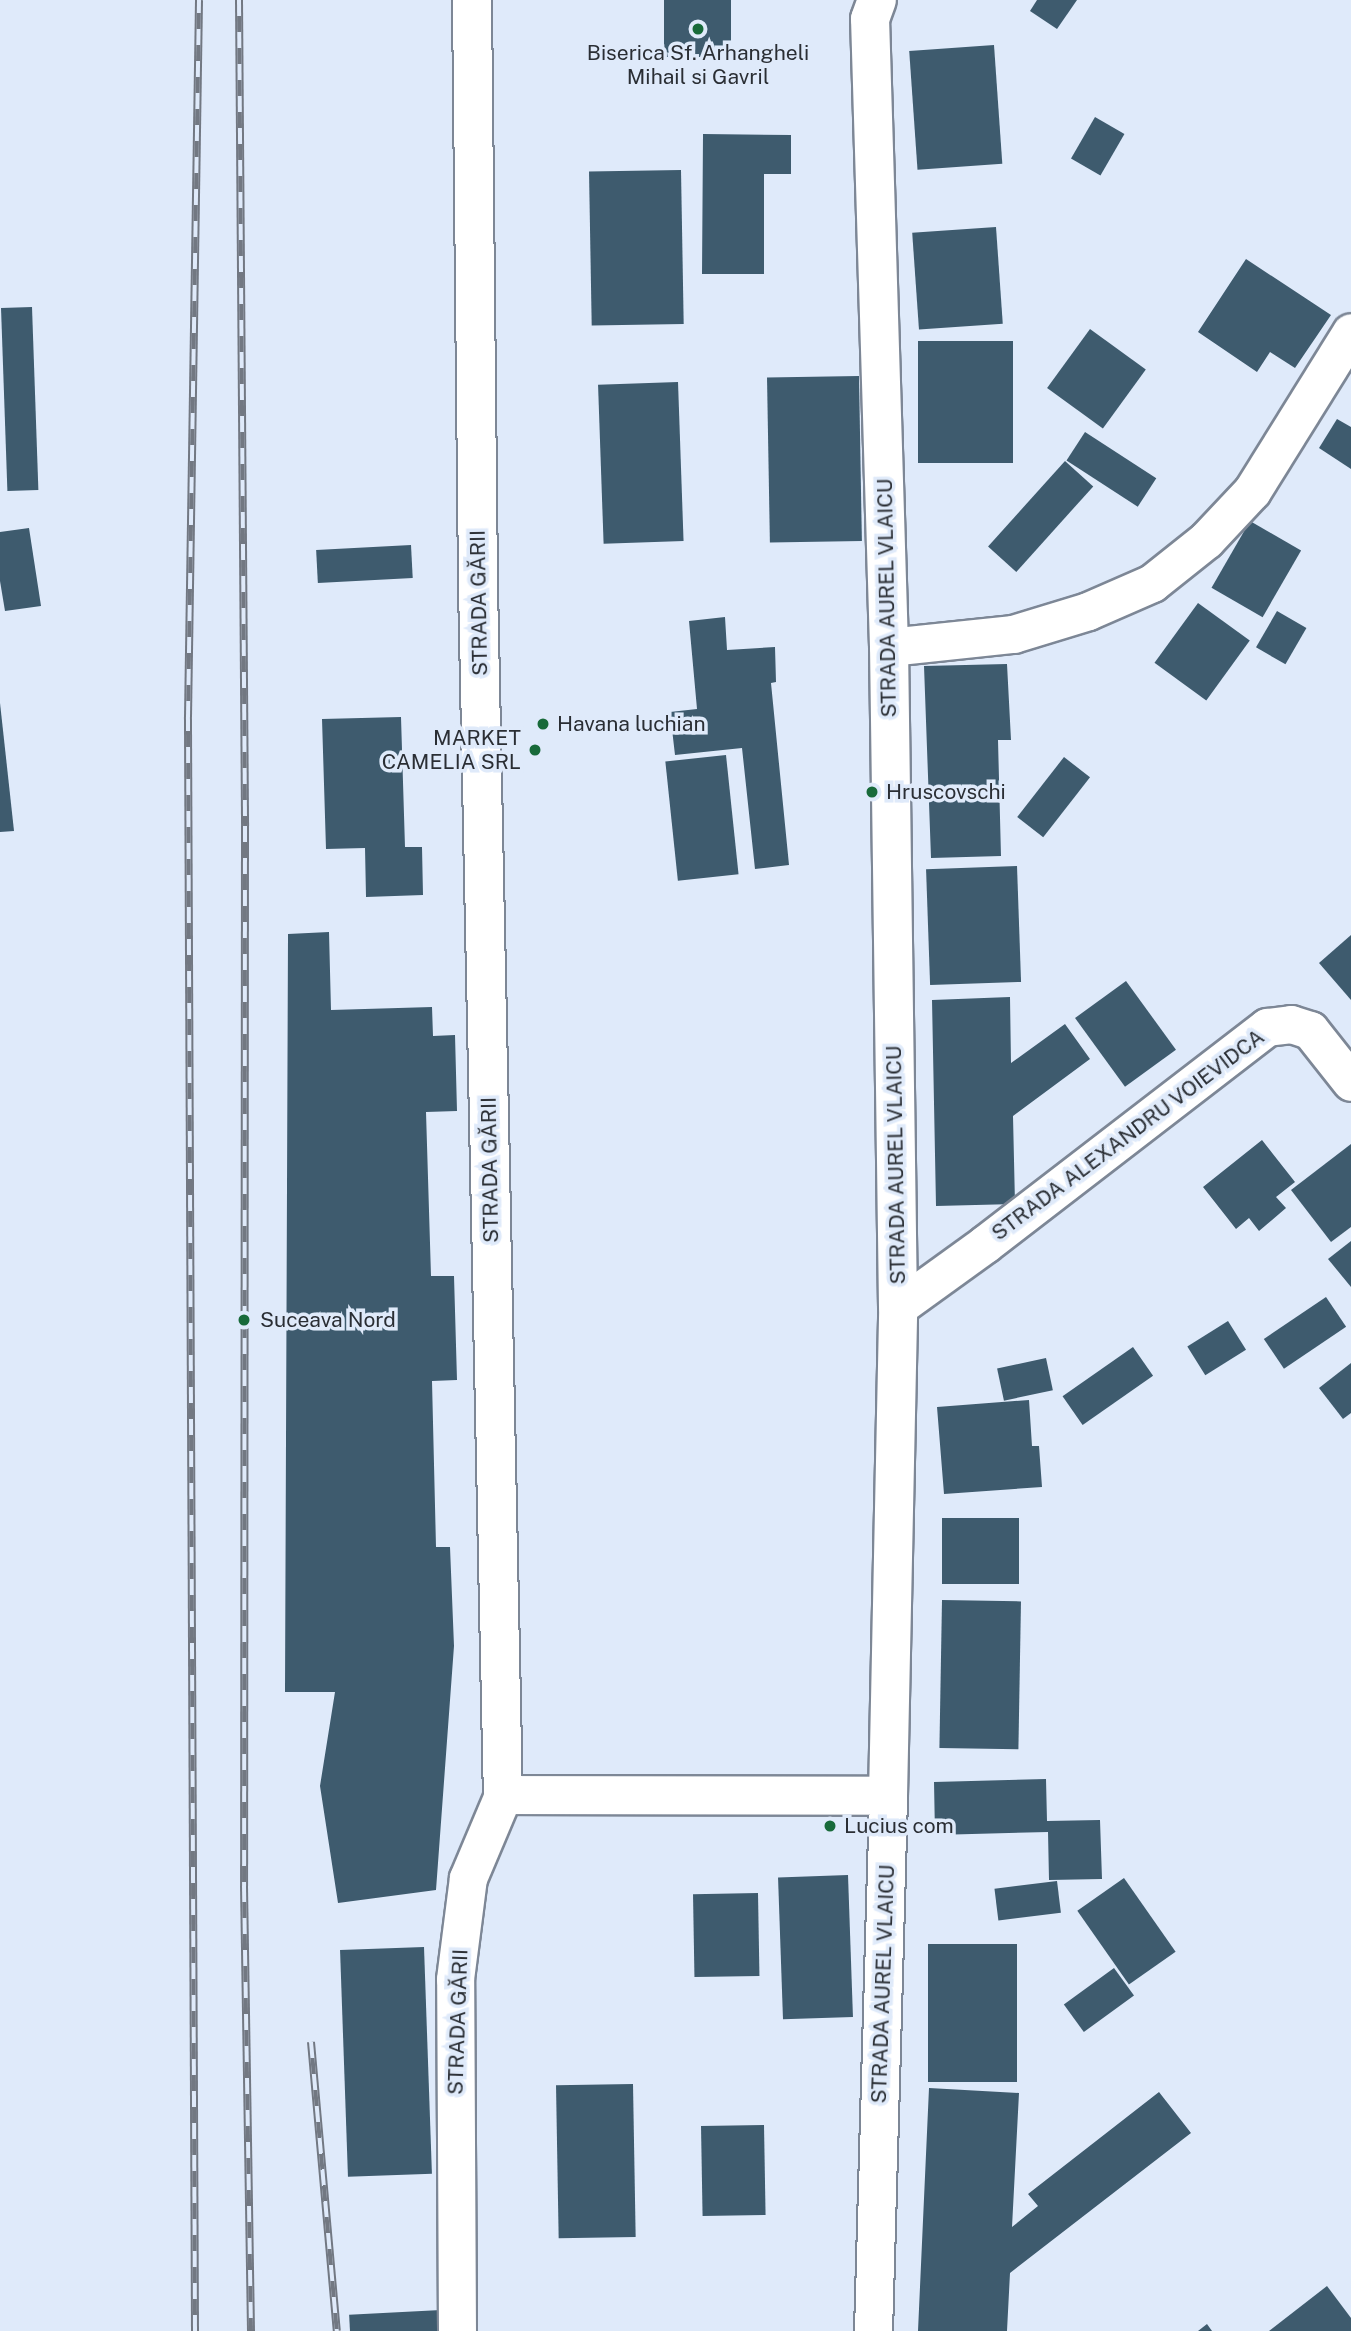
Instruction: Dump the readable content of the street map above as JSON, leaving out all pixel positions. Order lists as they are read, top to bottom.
{
  "streets": {
    "street": ["STRADA AUREL VLAICU", "STRADA GĂRII", "STRADA ALEXANDRU VOIEVIDCA"]
  },
  "crossings": [
    ["STRADA AUREL VLAICU", "STRADA ALEXANDRU VOIEVIDCA"]
  ],
  "places": [
    "Biserica Sf. Arhangheli Mihail si Gavril",
    "Havana luchian",
    "MARKET CAMELIA SRL",
    "Hruscovschi",
    "Suceava Nord",
    "Lucius com"
  ]
}
